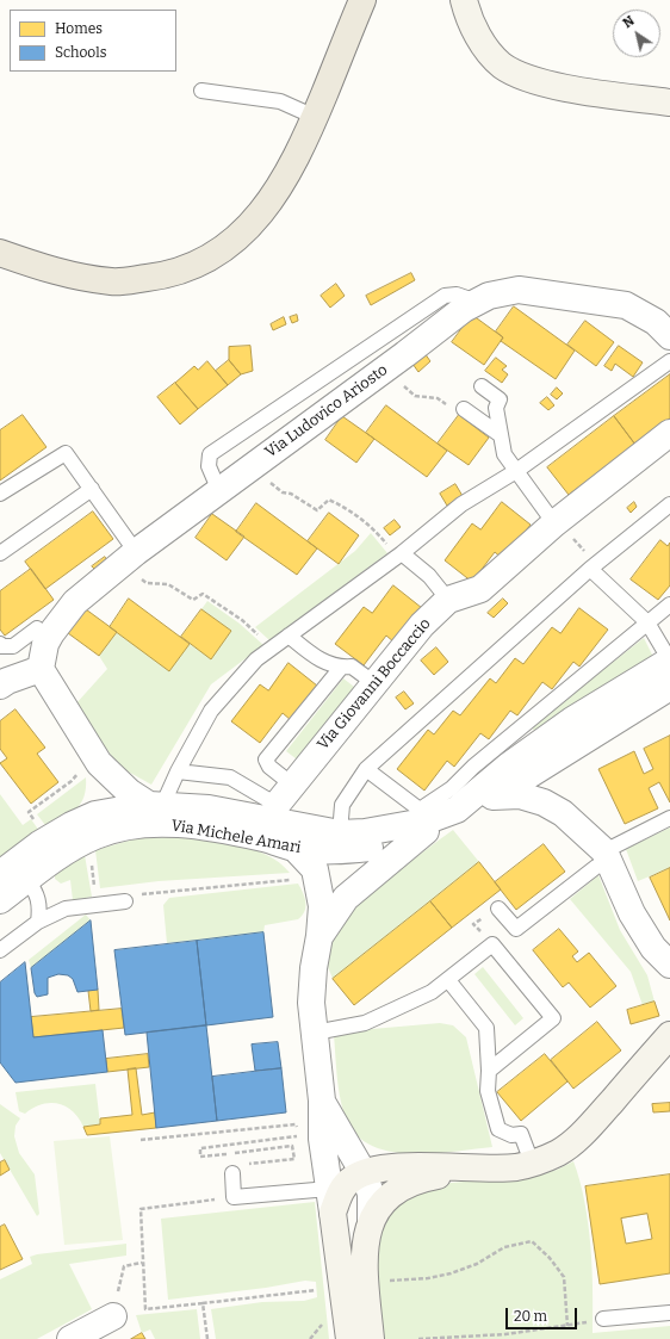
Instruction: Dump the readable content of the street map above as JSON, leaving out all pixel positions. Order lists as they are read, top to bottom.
{
  "streets": {
    "street": ["Via Ludovico Ariosto", "Via Giovanni Boccaccio", "Via Michele Amari"]
  },
  "crossings": [
    ["Via Giovanni Boccaccio", "Via Michele Amari"]
  ],
  "legend": ["Homes", "Schools"],
  "scale_bar": "20 m",
  "north": "top left"
}
